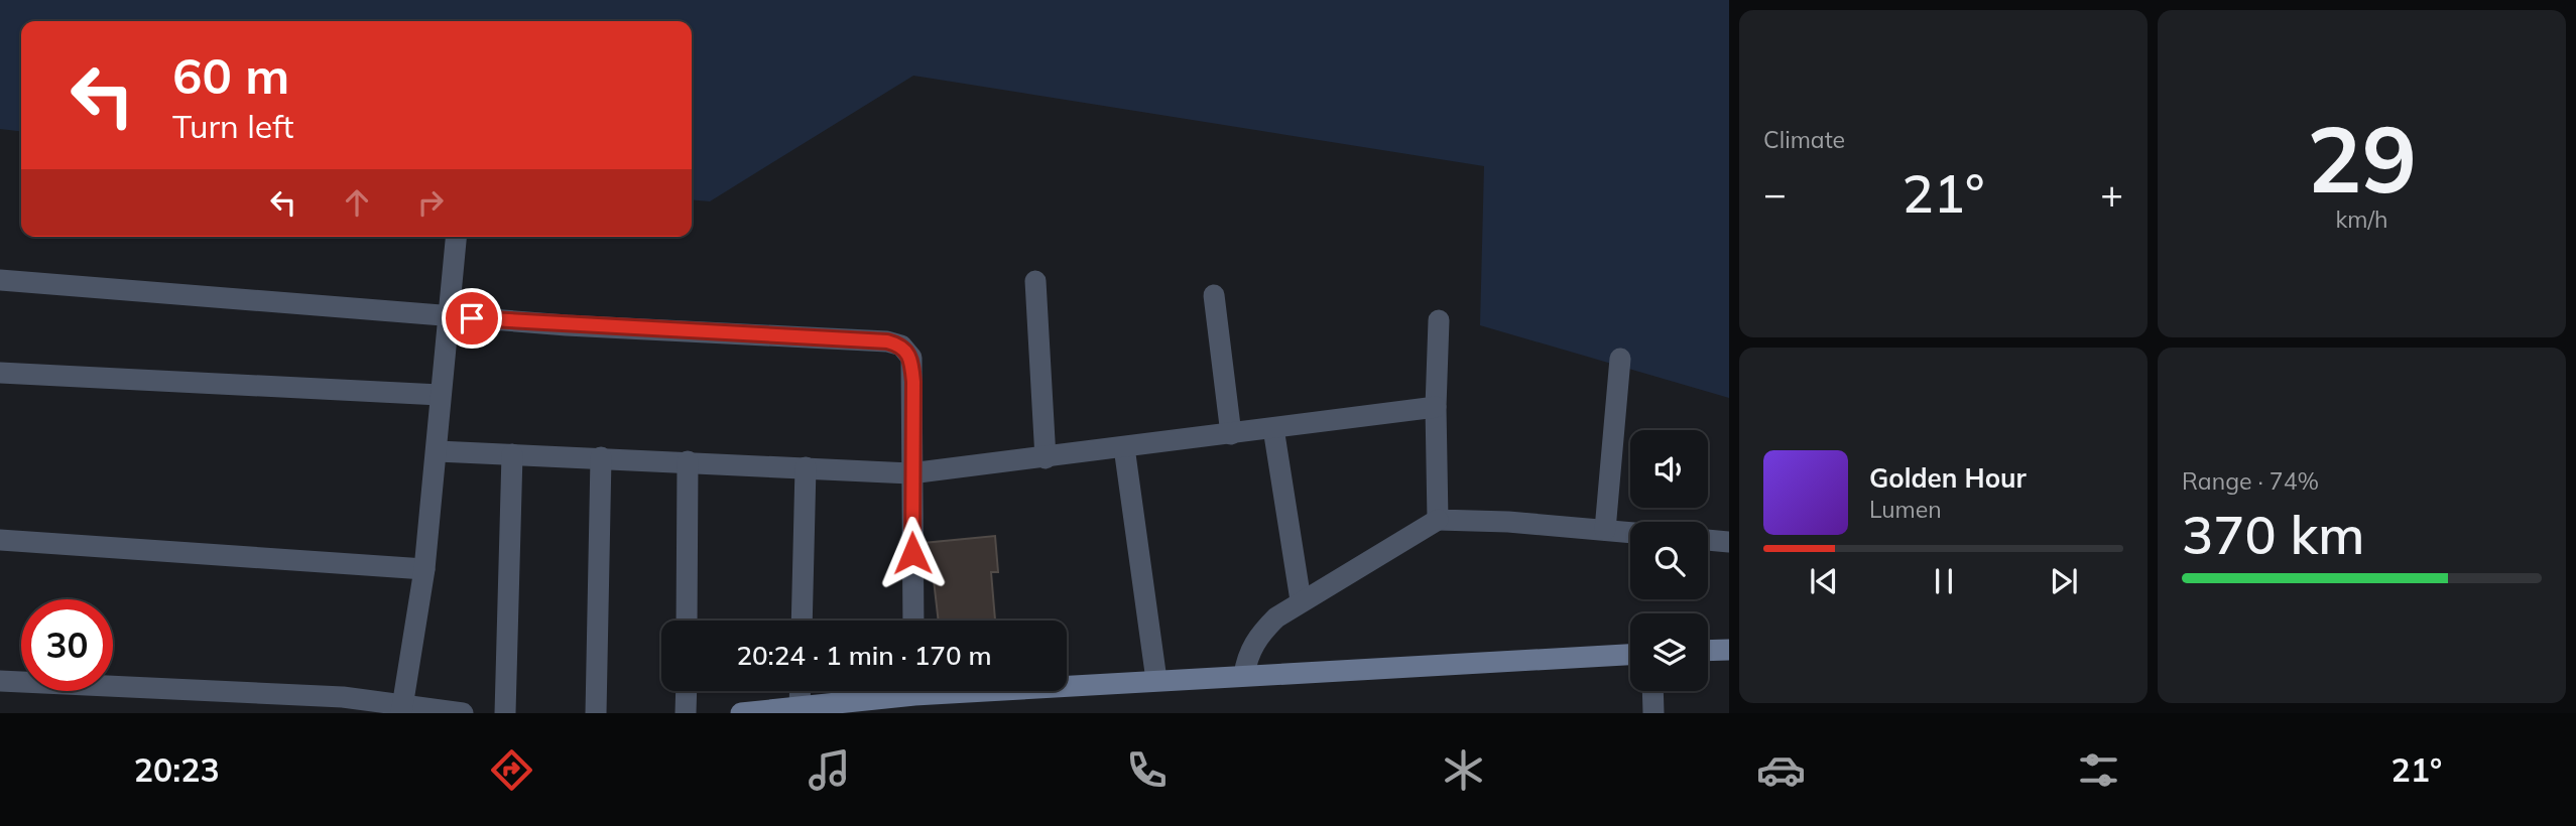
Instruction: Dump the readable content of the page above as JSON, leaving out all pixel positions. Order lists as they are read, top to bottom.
{
  "page": {
    "tile": [
      "Climate",
      ["29", "km/h"],
      ["Range · 74%", "370 km"]
    ],
    "turn": ["60 m", "Turn left"],
    "heat": ["−", "21°", "+"],
    "song": ["Golden Hour", "Lumen"],
    "limit": "30",
    "trip": "20:24 · 1 min · 170 m",
    "tabs": ["20:23", "21°"]
  }
}
